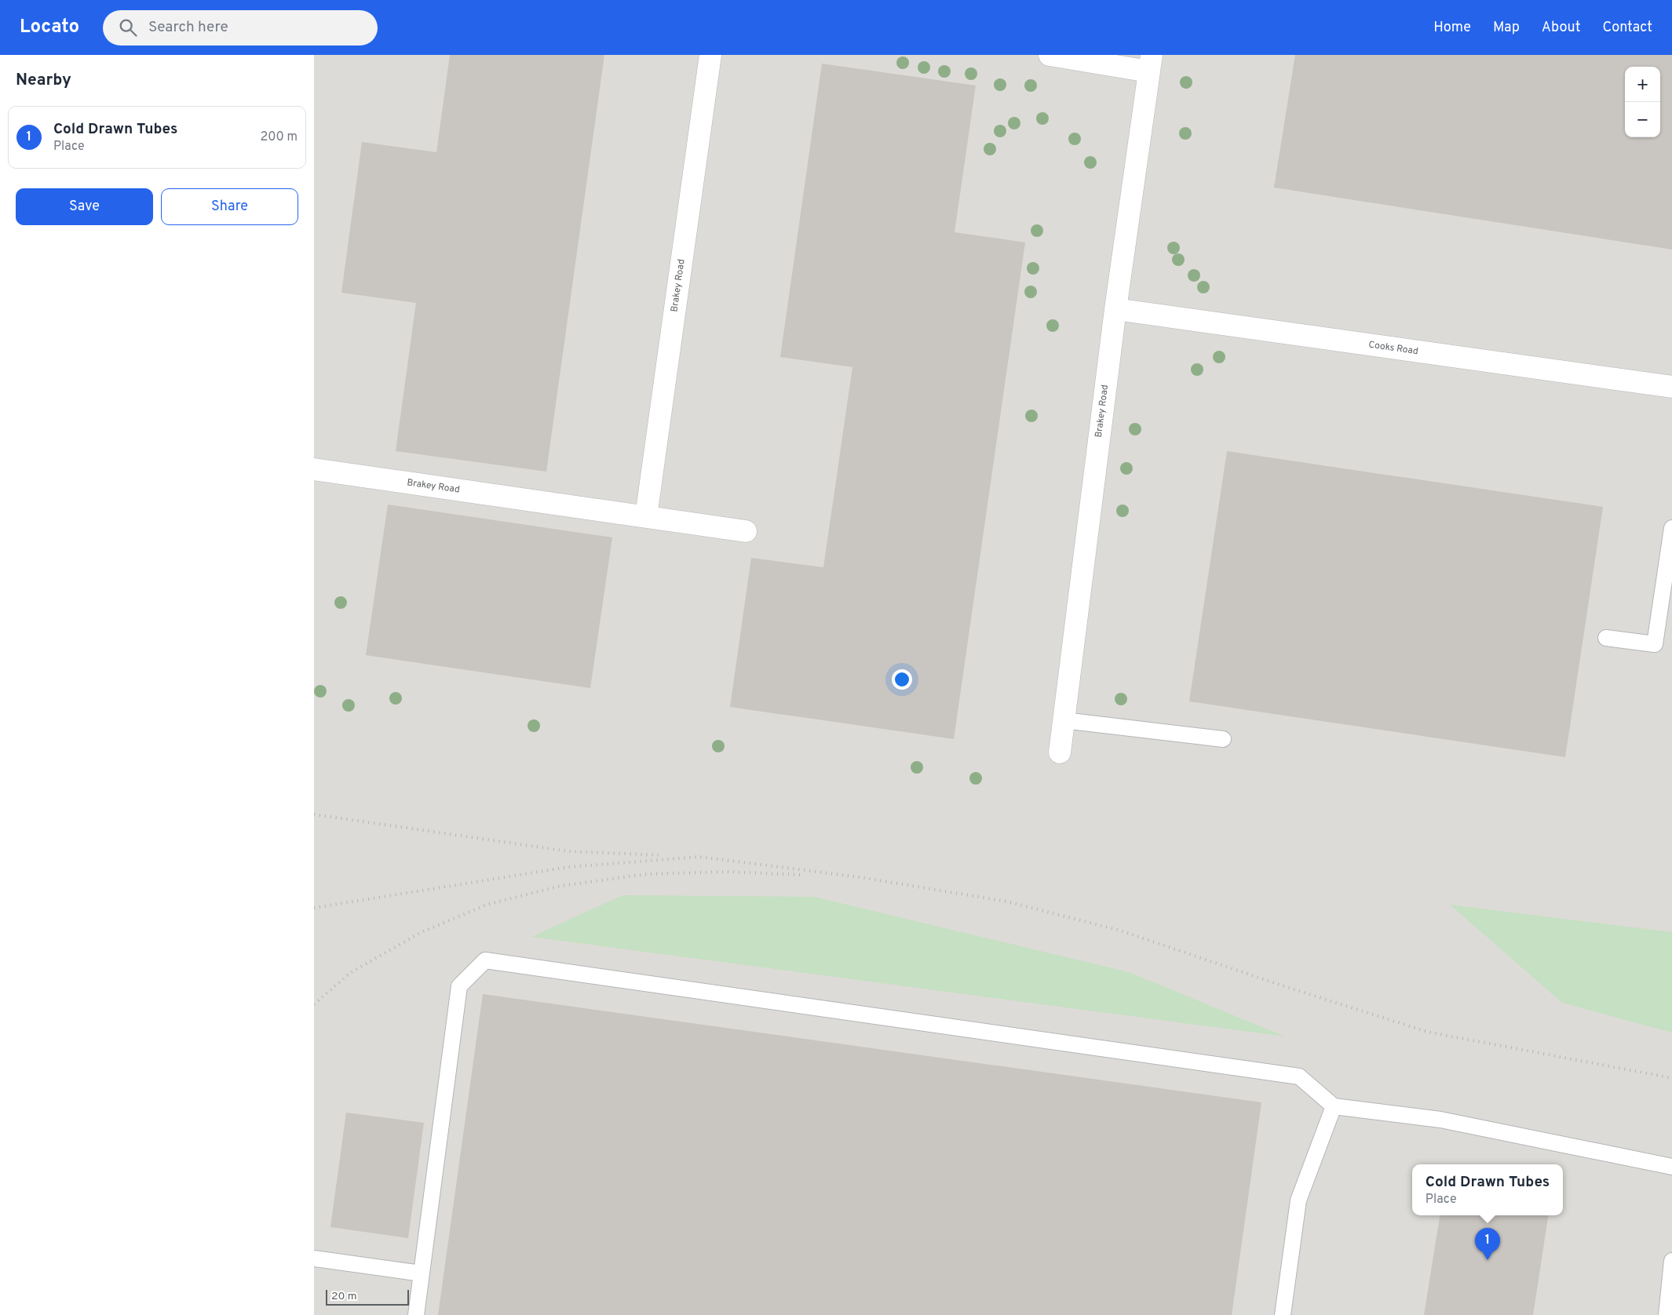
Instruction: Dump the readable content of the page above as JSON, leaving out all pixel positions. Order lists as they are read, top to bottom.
{
  "streets": {
    "street": ["Brakey Road", "Cooks Road"]
  },
  "crossings": [
    ["Brakey Road", "Cooks Road"]
  ],
  "scale_bar": "20 m",
  "page": {
    "header": "Locato",
    "search": "Search here",
    "nav": [
      "Home",
      "Map",
      "About",
      "Contact"
    ],
    "heading": "Nearby",
    "map_buttons": ["+", "−"],
    "list": [
      {
        "mark": "1",
        "name": "Cold Drawn Tubes",
        "note": "Place",
        "value": "200 m"
      }
    ],
    "buttons": ["Save", "Share"],
    "popup": ["Cold Drawn Tubes", "Place"],
    "pins": "1",
    "scale": "20 m"
  }
}
